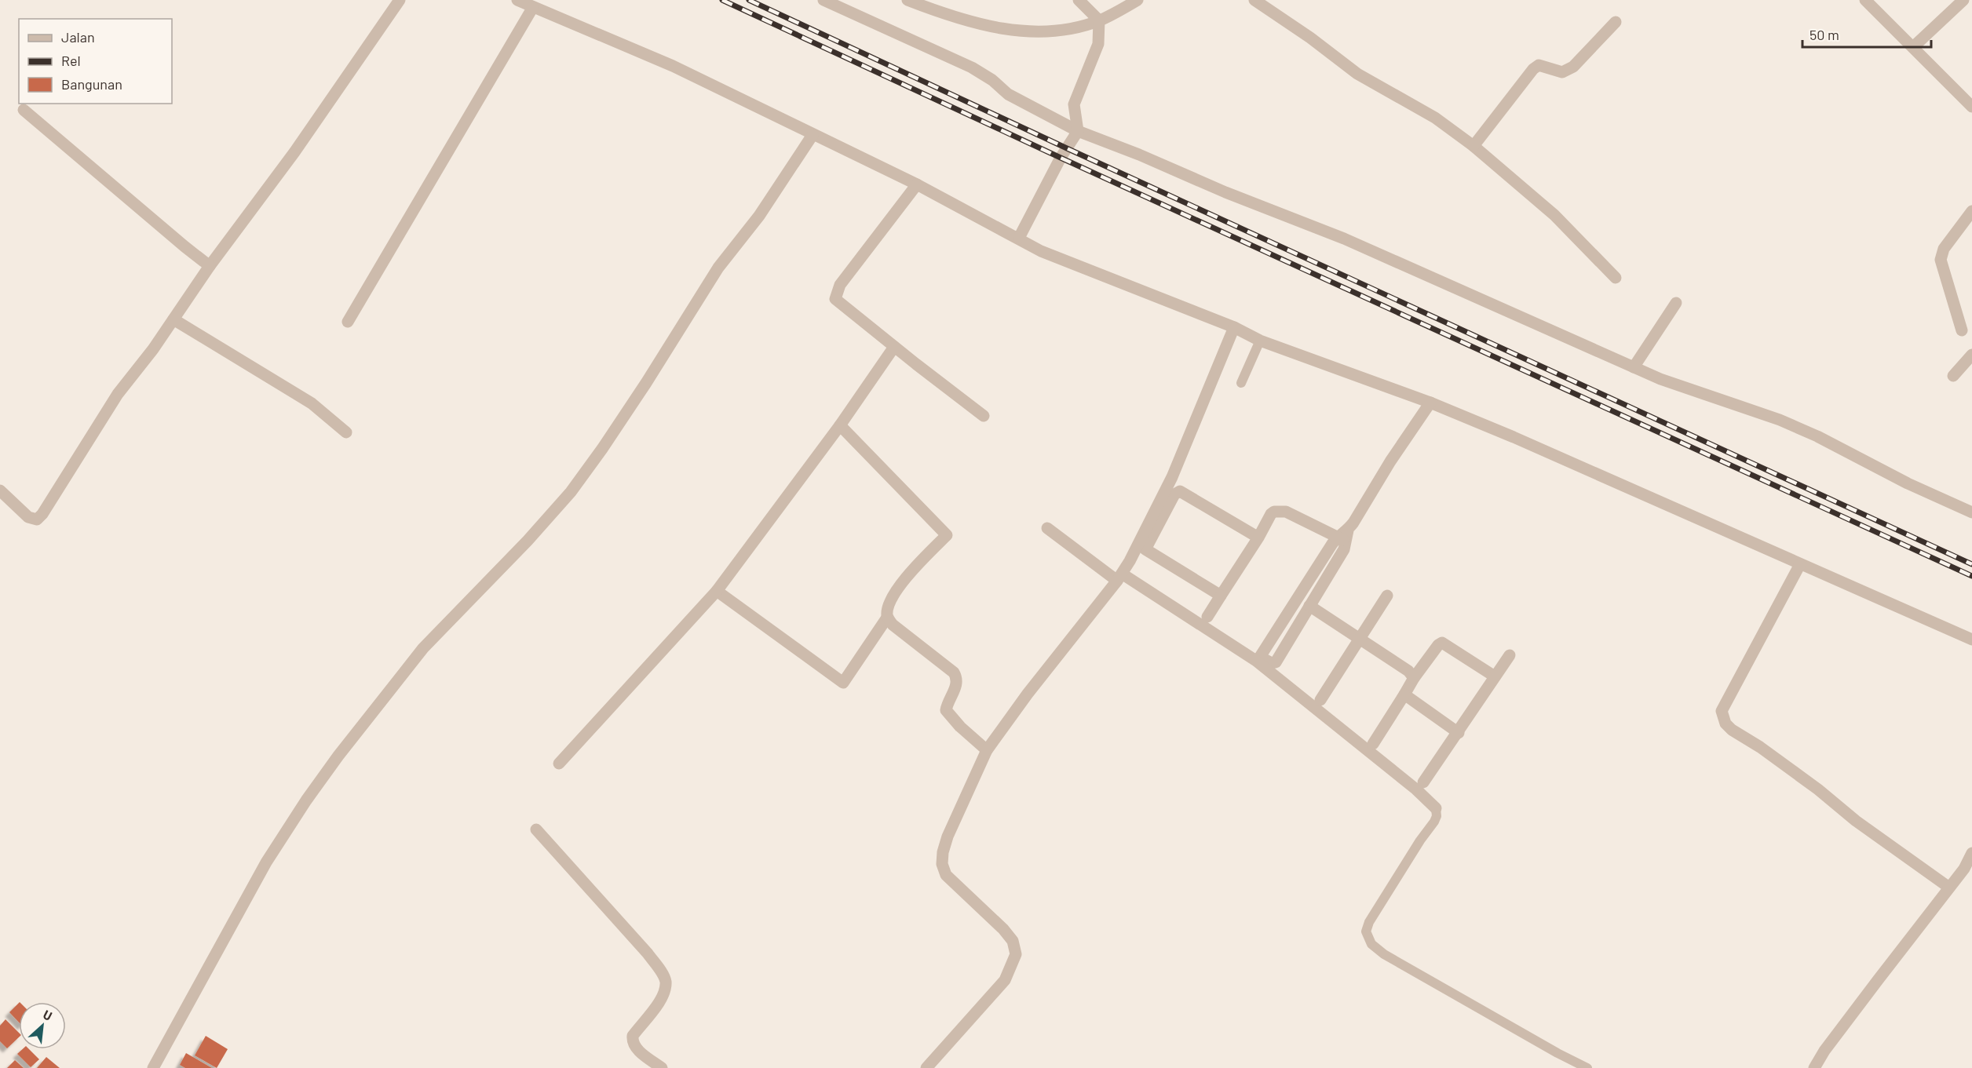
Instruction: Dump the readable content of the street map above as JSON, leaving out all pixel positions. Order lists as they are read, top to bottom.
{
  "legend": ["Jalan", "Rel", "Bangunan"],
  "scale_bar": "50 m",
  "north": "top right"
}
